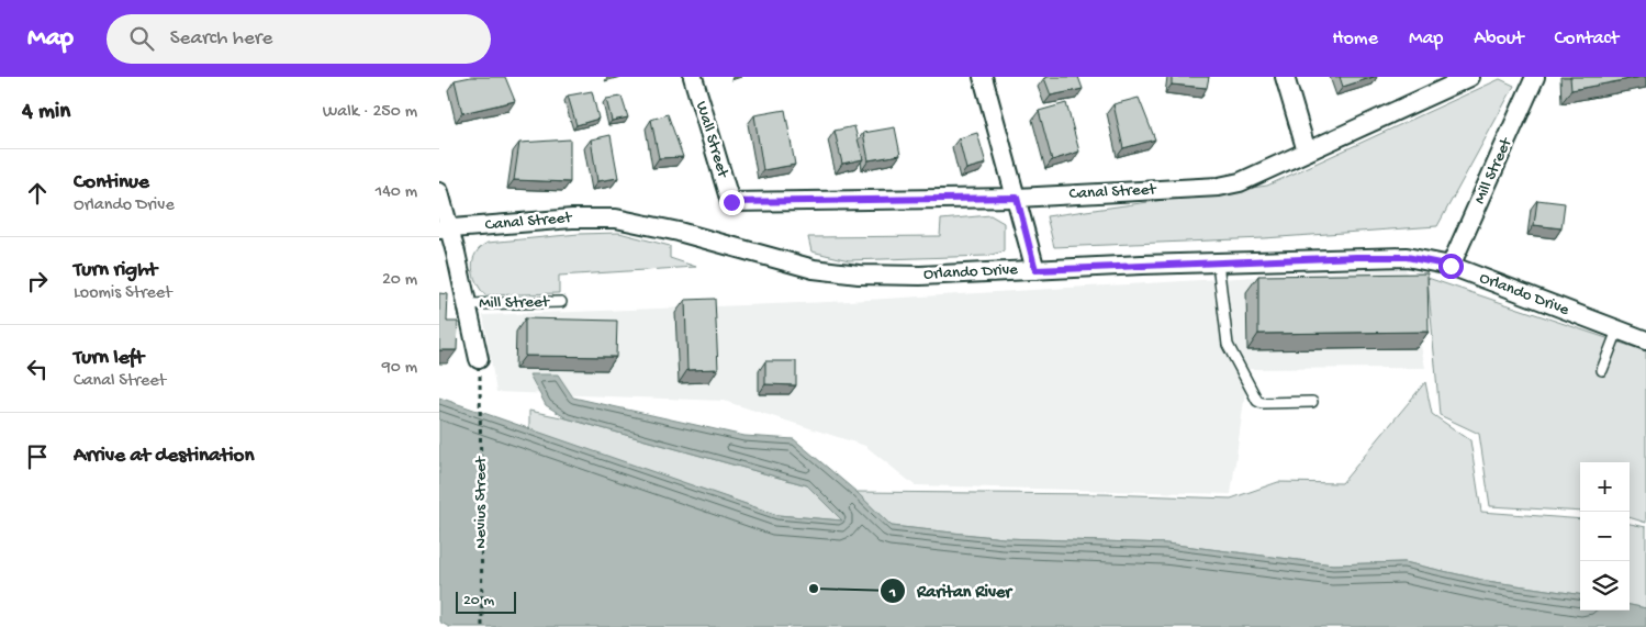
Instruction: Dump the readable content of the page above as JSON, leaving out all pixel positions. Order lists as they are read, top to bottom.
{
  "streets": {
    "street": [
      "Wall Street",
      "Mill Street",
      "Canal Street",
      "Orlando Drive"
    ],
    "path": ["Nevius Street"]
  },
  "crossings": [
    ["Wall Street", "Canal Street"],
    ["Mill Street", "Orlando Drive"],
    ["Canal Street", "Orlando Drive"]
  ],
  "places": ["Raritan River"],
  "scale_bar": "20 m",
  "page": {
    "header": "Map",
    "search": "Search here",
    "nav": [
      "Home",
      "Map",
      "About",
      "Contact"
    ],
    "heading": ["4 min", "Walk · 250 m"],
    "list": [
      ["Continue", "Orlando Drive", "140 m"],
      ["Turn right", "Loomis Street", "20 m"],
      ["Turn left", "Canal Street", "90 m"],
      "Arrive at destination"
    ],
    "map_buttons": ["+", "−"],
    "scale": "20 m"
  }
}
